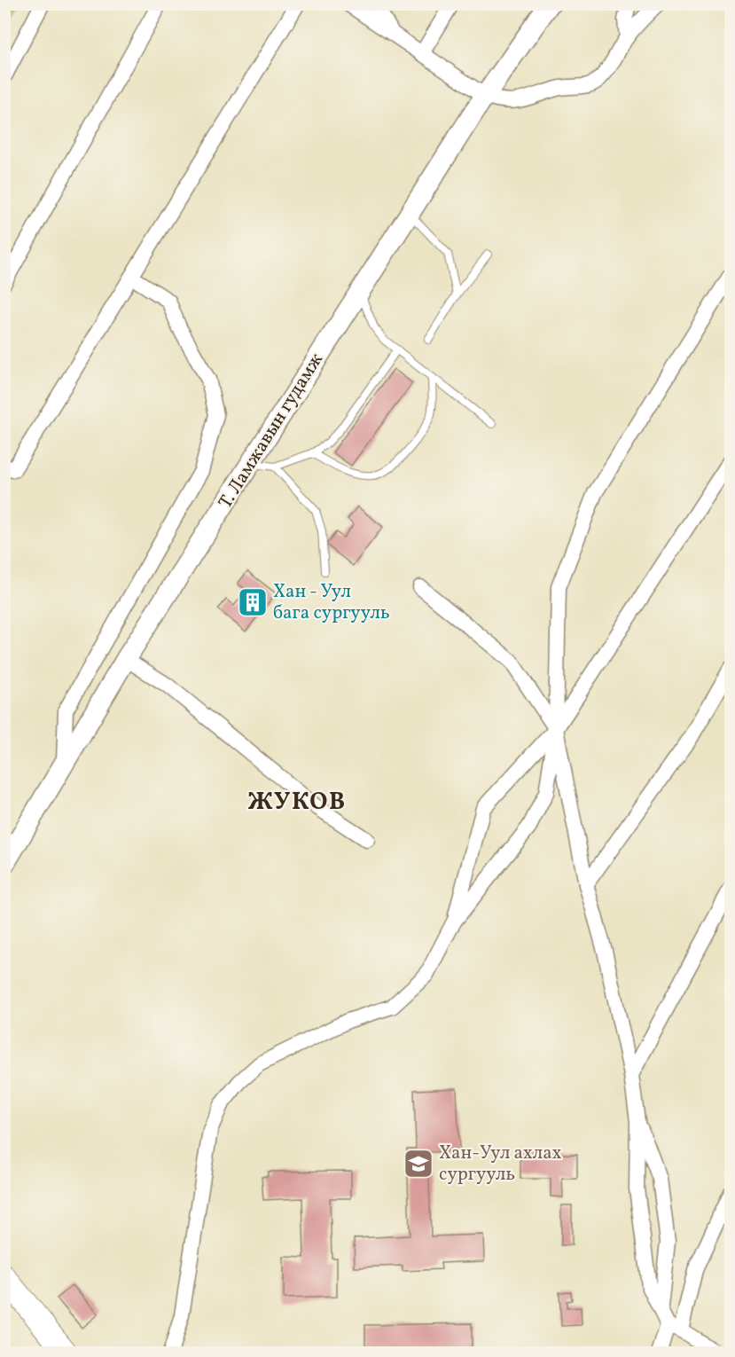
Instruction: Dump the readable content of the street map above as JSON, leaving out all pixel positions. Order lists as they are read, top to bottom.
{
  "streets": {
    "street": ["Т. Ламжавын гудамж"]
  },
  "districts": ["ЖУКОВ"],
  "places": {
    "building": ["Хан - Уул бага сургууль"],
    "school or university": ["Хан-Уул ахлах сургууль"]
  }
}
